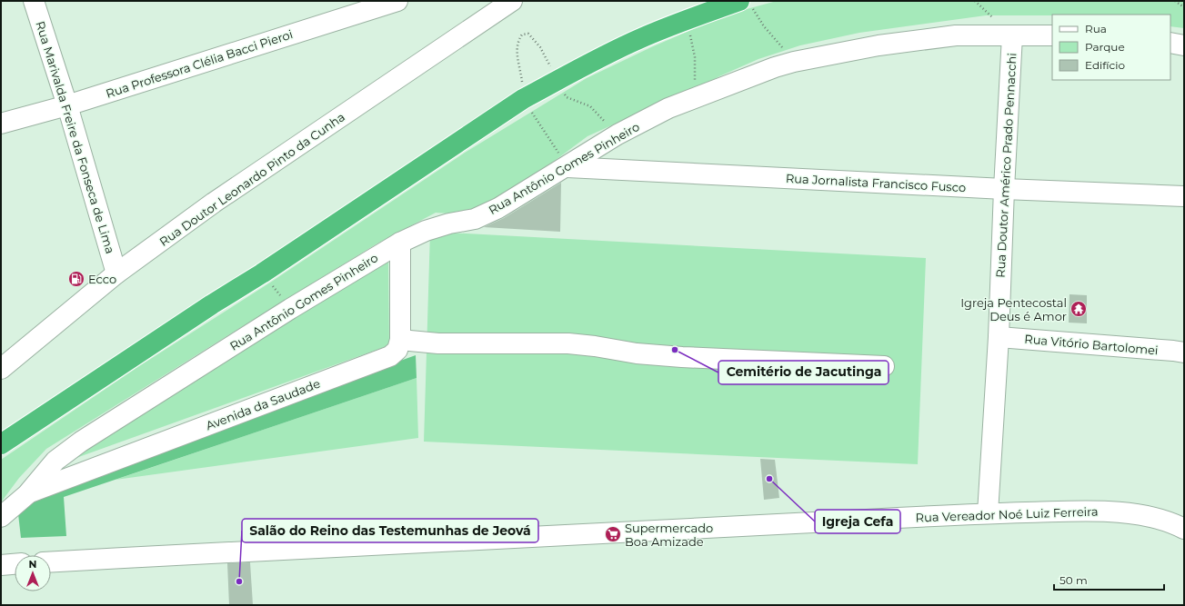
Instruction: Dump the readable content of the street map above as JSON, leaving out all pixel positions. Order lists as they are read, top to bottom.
{
  "streets": {
    "street": [
      "Rua Professora Clélia Bacci Pieroi",
      "Rua Marivalda Freire da Fonseca de Lima",
      "Rua Doutor Américo Prado Pennacchi",
      "Rua Antônio Gomes Pinheiro",
      "Rua Doutor Leonardo Pinto da Cunha",
      "Rua Jornalista Francisco Fusco",
      "Rua Vitório Bartolomei",
      "Avenida da Saudade",
      "Rua Vereador Noé Luiz Ferreira"
    ]
  },
  "crossings": [
    ["Rua Professora Clélia Bacci Pieroi", "Rua Marivalda Freire da Fonseca de Lima"],
    ["Rua Marivalda Freire da Fonseca de Lima", "Rua Doutor Leonardo Pinto da Cunha"],
    ["Rua Doutor Américo Prado Pennacchi", "Rua Antônio Gomes Pinheiro"],
    ["Rua Doutor Américo Prado Pennacchi", "Rua Jornalista Francisco Fusco"],
    ["Rua Doutor Américo Prado Pennacchi", "Rua Vitório Bartolomei"],
    ["Rua Doutor Américo Prado Pennacchi", "Rua Vereador Noé Luiz Ferreira"],
    ["Rua Antônio Gomes Pinheiro", "Rua Jornalista Francisco Fusco"],
    ["Rua Antônio Gomes Pinheiro", "Avenida da Saudade"]
  ],
  "places": {
    "fuel station": ["Ecco"],
    "temple": ["Igreja Pentecostal Deus é Amor"],
    "other": ["Cemitério de Jacutinga", "Igreja Cefa", "Salão do Reino das Testemunhas de Jeová"],
    "supermarket": ["Supermercado Boa Amizade"]
  },
  "legend": ["Rua", "Parque", "Edifício"],
  "scale_bar": "50 m",
  "north": "top"
}
